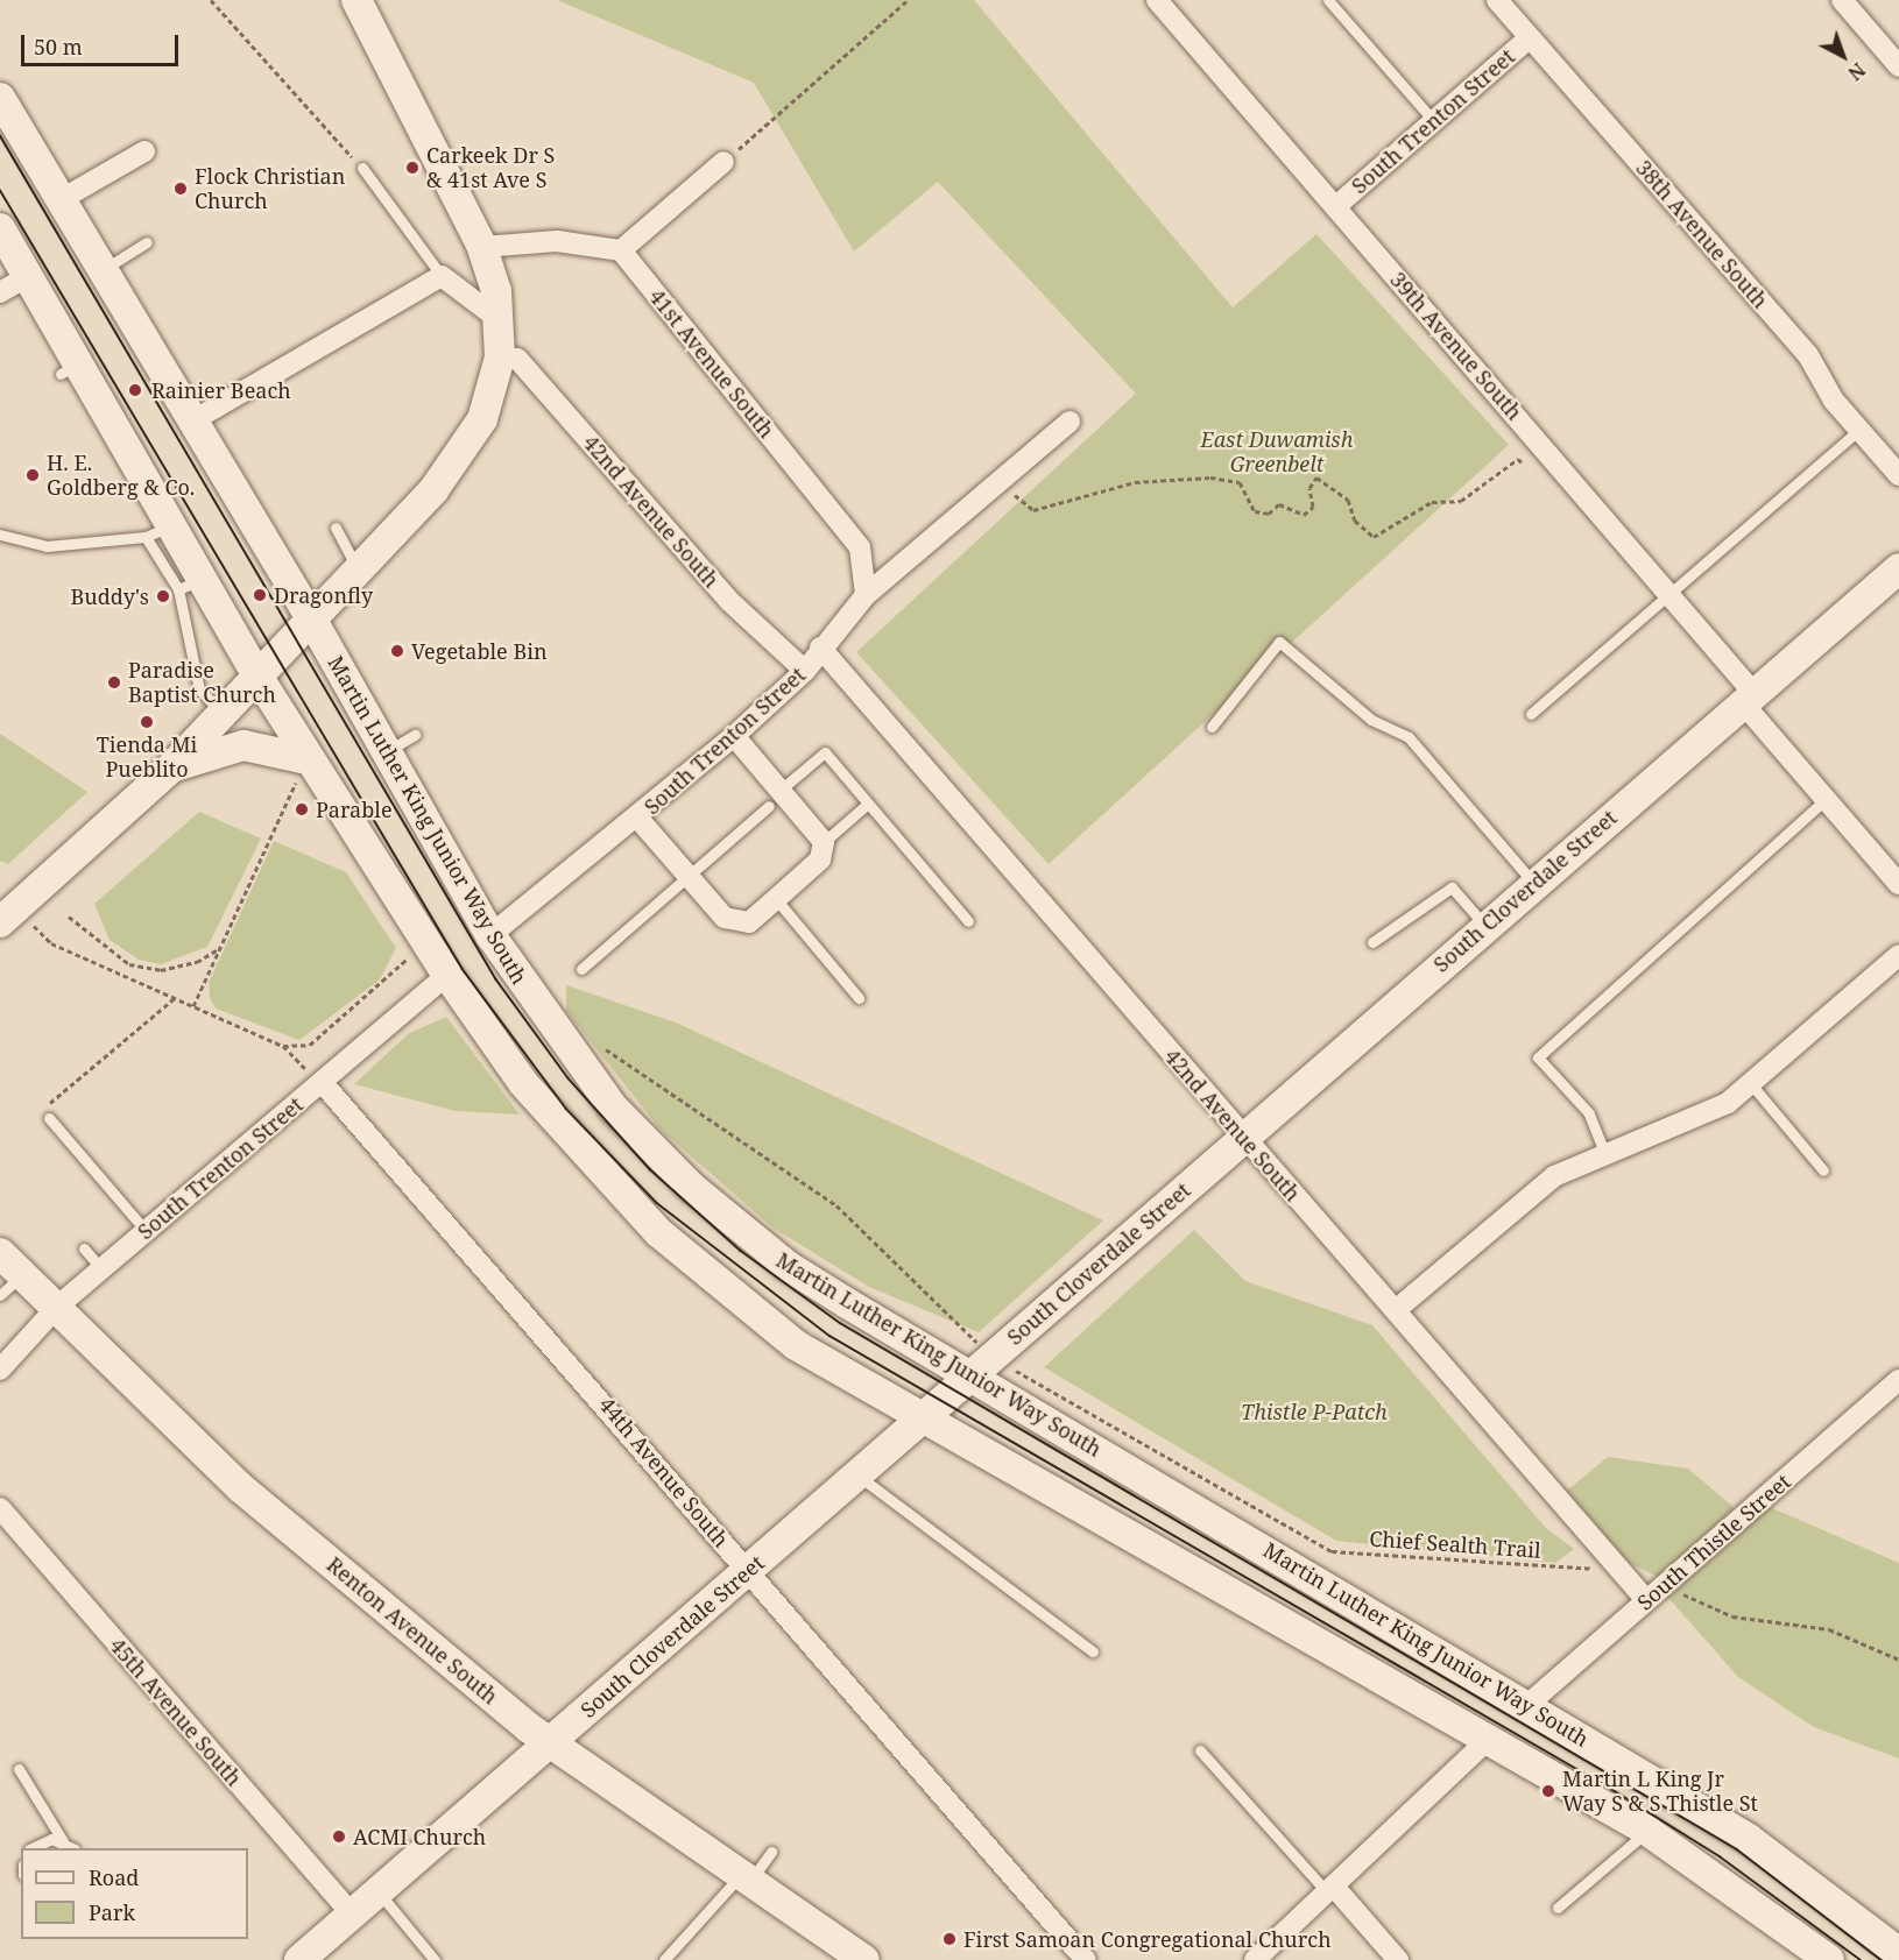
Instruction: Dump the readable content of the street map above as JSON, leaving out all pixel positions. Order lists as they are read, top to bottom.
{
  "streets": {
    "main road": ["Martin Luther King Junior Way South", "South Cloverdale Street", "Renton Avenue South"],
    "street": [
      "South Trenton Street",
      "38th Avenue South",
      "39th Avenue South",
      "41st Avenue South",
      "42nd Avenue South",
      "44th Avenue South",
      "South Thistle Street",
      "45th Avenue South"
    ],
    "path": ["Chief Sealth Trail"]
  },
  "crossings": [
    ["South Trenton Street", "38th Avenue South"],
    ["South Trenton Street", "39th Avenue South"],
    ["South Trenton Street", "41st Avenue South"],
    ["South Trenton Street", "42nd Avenue South"],
    ["South Trenton Street", "Martin Luther King Junior Way South"],
    ["South Trenton Street", "44th Avenue South"],
    ["South Trenton Street", "Renton Avenue South"],
    ["39th Avenue South", "South Cloverdale Street"],
    ["42nd Avenue South", "South Cloverdale Street"],
    ["42nd Avenue South", "South Thistle Street"],
    ["42nd Avenue South", "Chief Sealth Trail"],
    ["Martin Luther King Junior Way South", "South Cloverdale Street"],
    ["Martin Luther King Junior Way South", "South Thistle Street"],
    ["South Cloverdale Street", "44th Avenue South"],
    ["South Cloverdale Street", "Renton Avenue South"],
    ["South Cloverdale Street", "45th Avenue South"]
  ],
  "parks": ["East Duwamish Greenbelt", "Thistle P-Patch"],
  "places": [
    "Carkeek Dr S & 41st Ave S",
    "Flock Christian Church",
    "Rainier Beach",
    "H. E. Goldberg & Co.",
    "Dragonfly",
    "Buddy's",
    "Vegetable Bin",
    "Paradise Baptist Church",
    "Tienda Mi Pueblito",
    "Parable",
    "Martin L King Jr Way S & S Thistle St",
    "ACMI Church",
    "First Samoan Congregational Church"
  ],
  "legend": ["Road", "Park"],
  "scale_bar": "50 m",
  "north": "bottom right"
}
